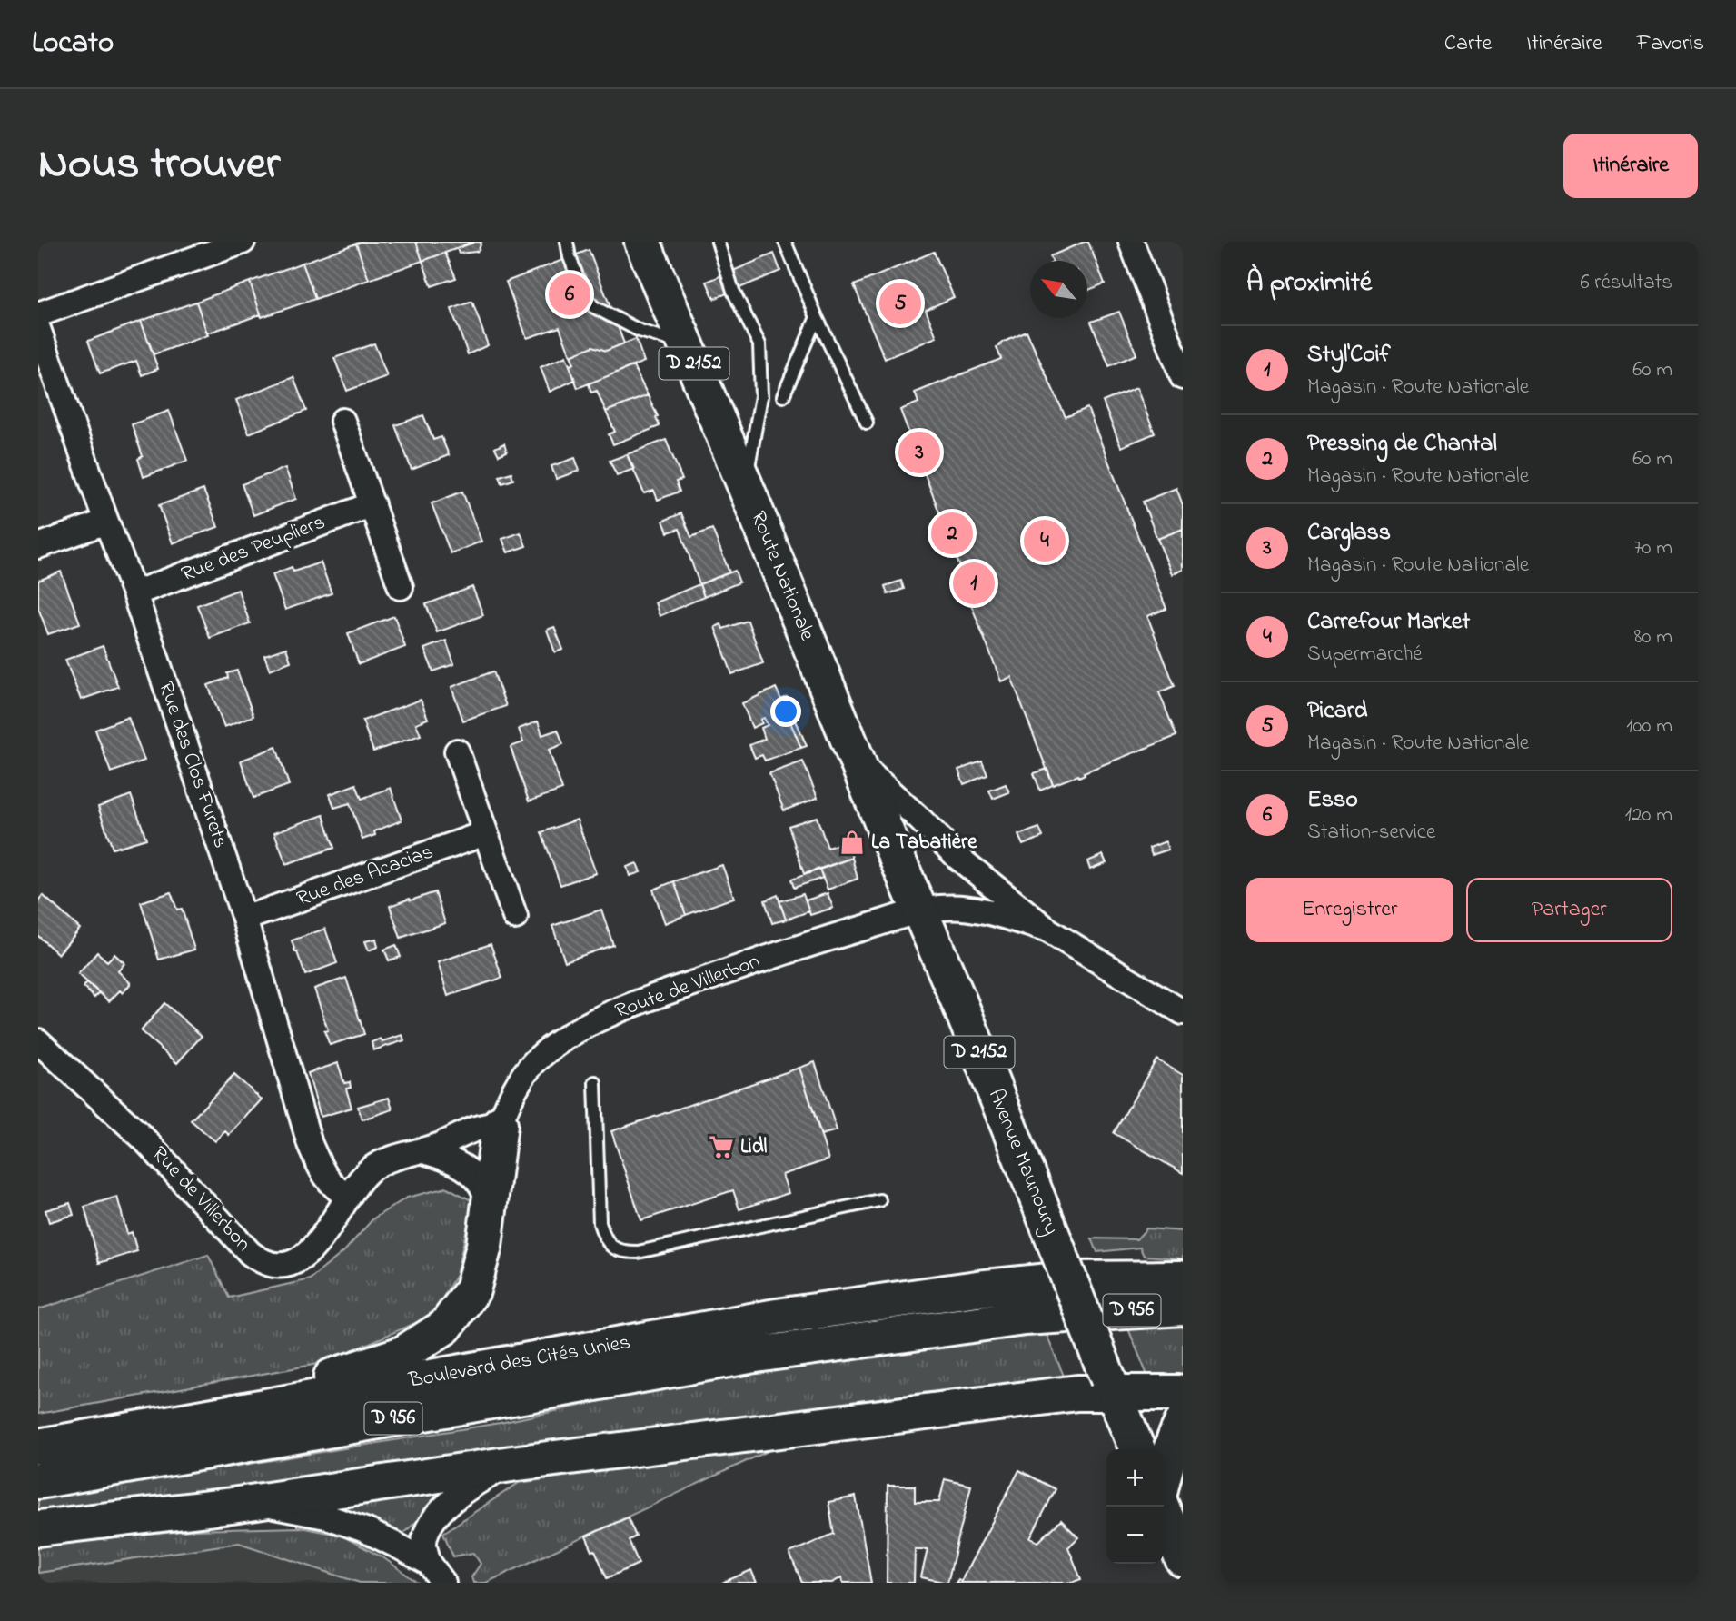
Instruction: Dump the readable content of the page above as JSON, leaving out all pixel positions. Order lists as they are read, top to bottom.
{
  "streets": {
    "main road": [
      "D 2152",
      "Route Nationale",
      "Avenue Maunoury",
      "D 956",
      "Boulevard des Cités Unies"
    ],
    "street": [
      "Rue des Peupliers",
      "Rue des Clos Furets",
      "Rue des Acacias",
      "Route de Villerbon",
      "Rue de Villerbon"
    ]
  },
  "crossings": [
    ["Rue des Peupliers", "Rue des Clos Furets"],
    ["Route Nationale", "Route de Villerbon"],
    ["Route Nationale", "Avenue Maunoury"],
    ["Rue des Clos Furets", "Rue des Acacias"],
    ["Rue des Clos Furets", "Rue de Villerbon"],
    ["Route de Villerbon", "Avenue Maunoury"],
    ["Route de Villerbon", "Rue de Villerbon"]
  ],
  "places": {
    "shop": ["La Tabatière"],
    "supermarket": ["Lidl"]
  },
  "north": "top left",
  "page": {
    "header": "Locato",
    "nav": ["Carte", "Itinéraire", "Favoris"],
    "title": "Nous trouver",
    "buttons": [
      "Itinéraire",
      ["Enregistrer", "Partager"]
    ],
    "heading": ["À proximité", "6 résultats"],
    "pins": [
      "6",
      "5",
      "3",
      "2",
      "4",
      "1"
    ],
    "list": [
      {
        "mark": "1",
        "name": "Styl'Coif",
        "note": "Magasin · Route Nationale",
        "value": "60 m"
      },
      {
        "mark": "2",
        "name": "Pressing de Chantal",
        "note": "Magasin · Route Nationale",
        "value": "60 m"
      },
      {
        "mark": "3",
        "name": "Carglass",
        "note": "Magasin · Route Nationale",
        "value": "70 m"
      },
      {
        "mark": "4",
        "name": "Carrefour Market",
        "note": "Supermarché",
        "value": "80 m"
      },
      {
        "mark": "5",
        "name": "Picard",
        "note": "Magasin · Route Nationale",
        "value": "100 m"
      },
      {
        "mark": "6",
        "name": "Esso",
        "note": "Station-service",
        "value": "120 m"
      }
    ],
    "map_buttons": ["+", "−"]
  }
}
